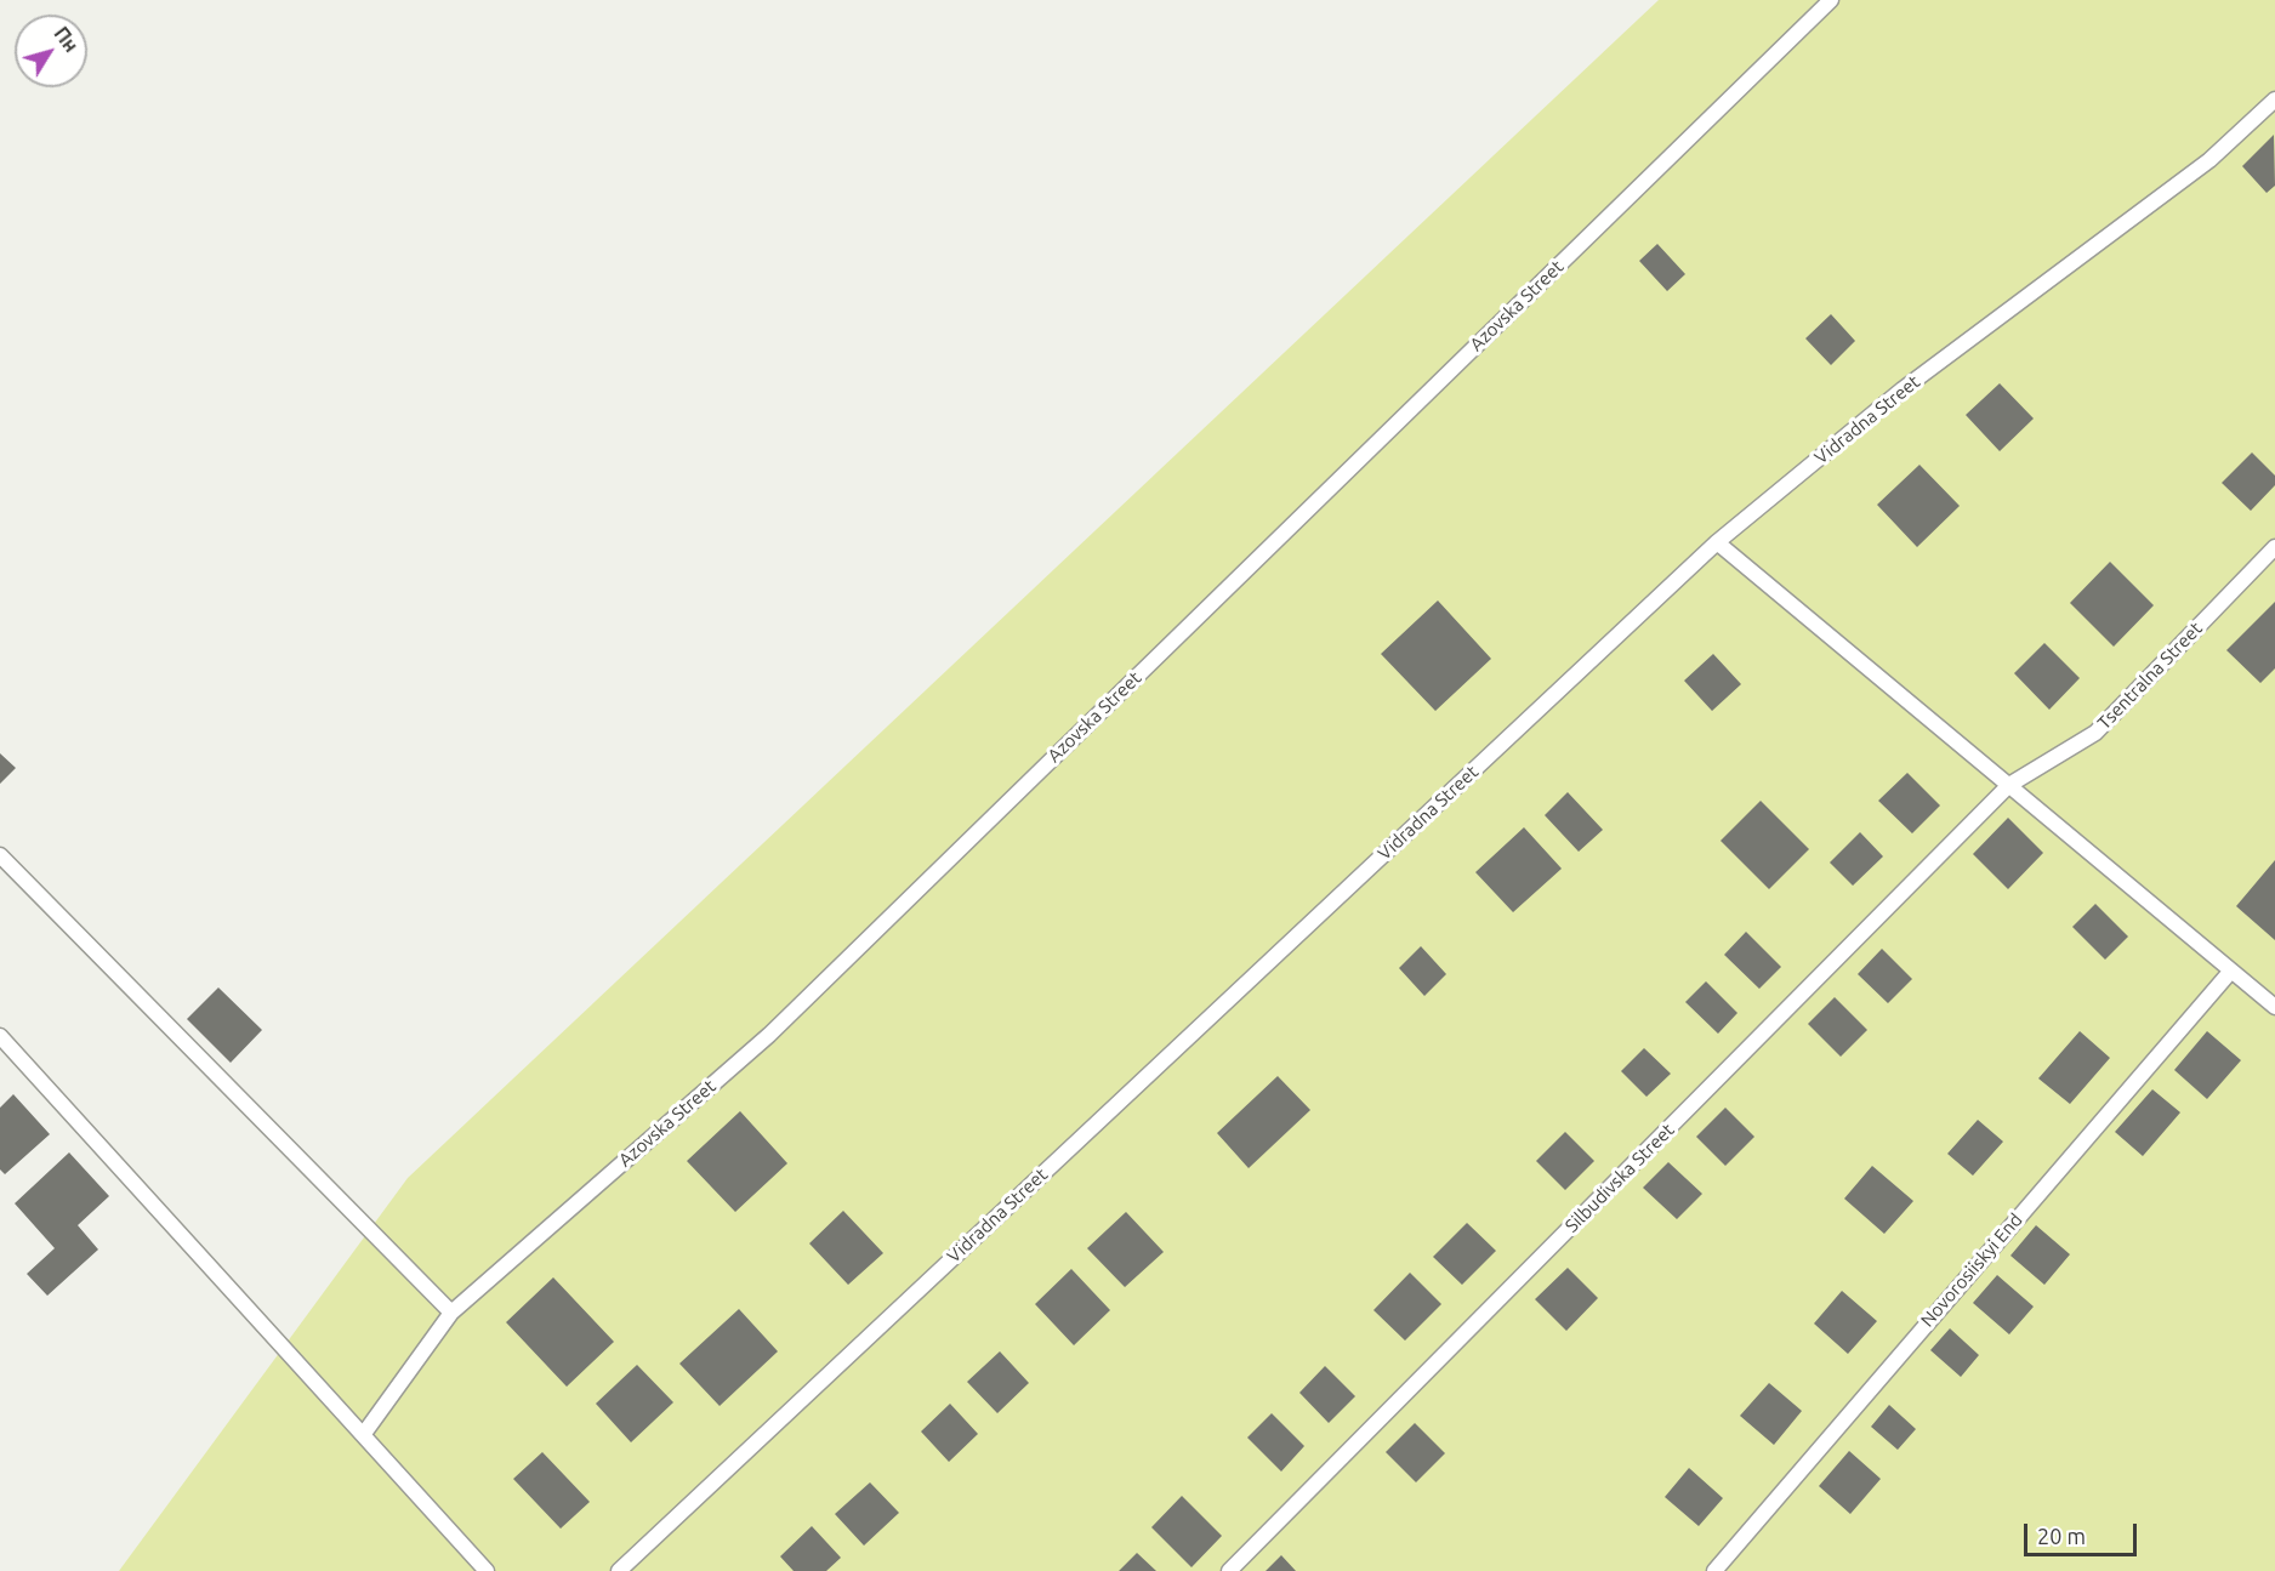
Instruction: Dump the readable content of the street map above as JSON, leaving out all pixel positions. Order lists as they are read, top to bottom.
{
  "streets": {
    "lane": [
      "Azovska Street",
      "Vidradna Street",
      "Tsentralna Street",
      "Silbudivska Street",
      "Novorosiiskyi End"
    ]
  },
  "crossings": [
    ["Tsentralna Street", "Silbudivska Street"]
  ],
  "scale_bar": "20 m",
  "north": "top right"
}
